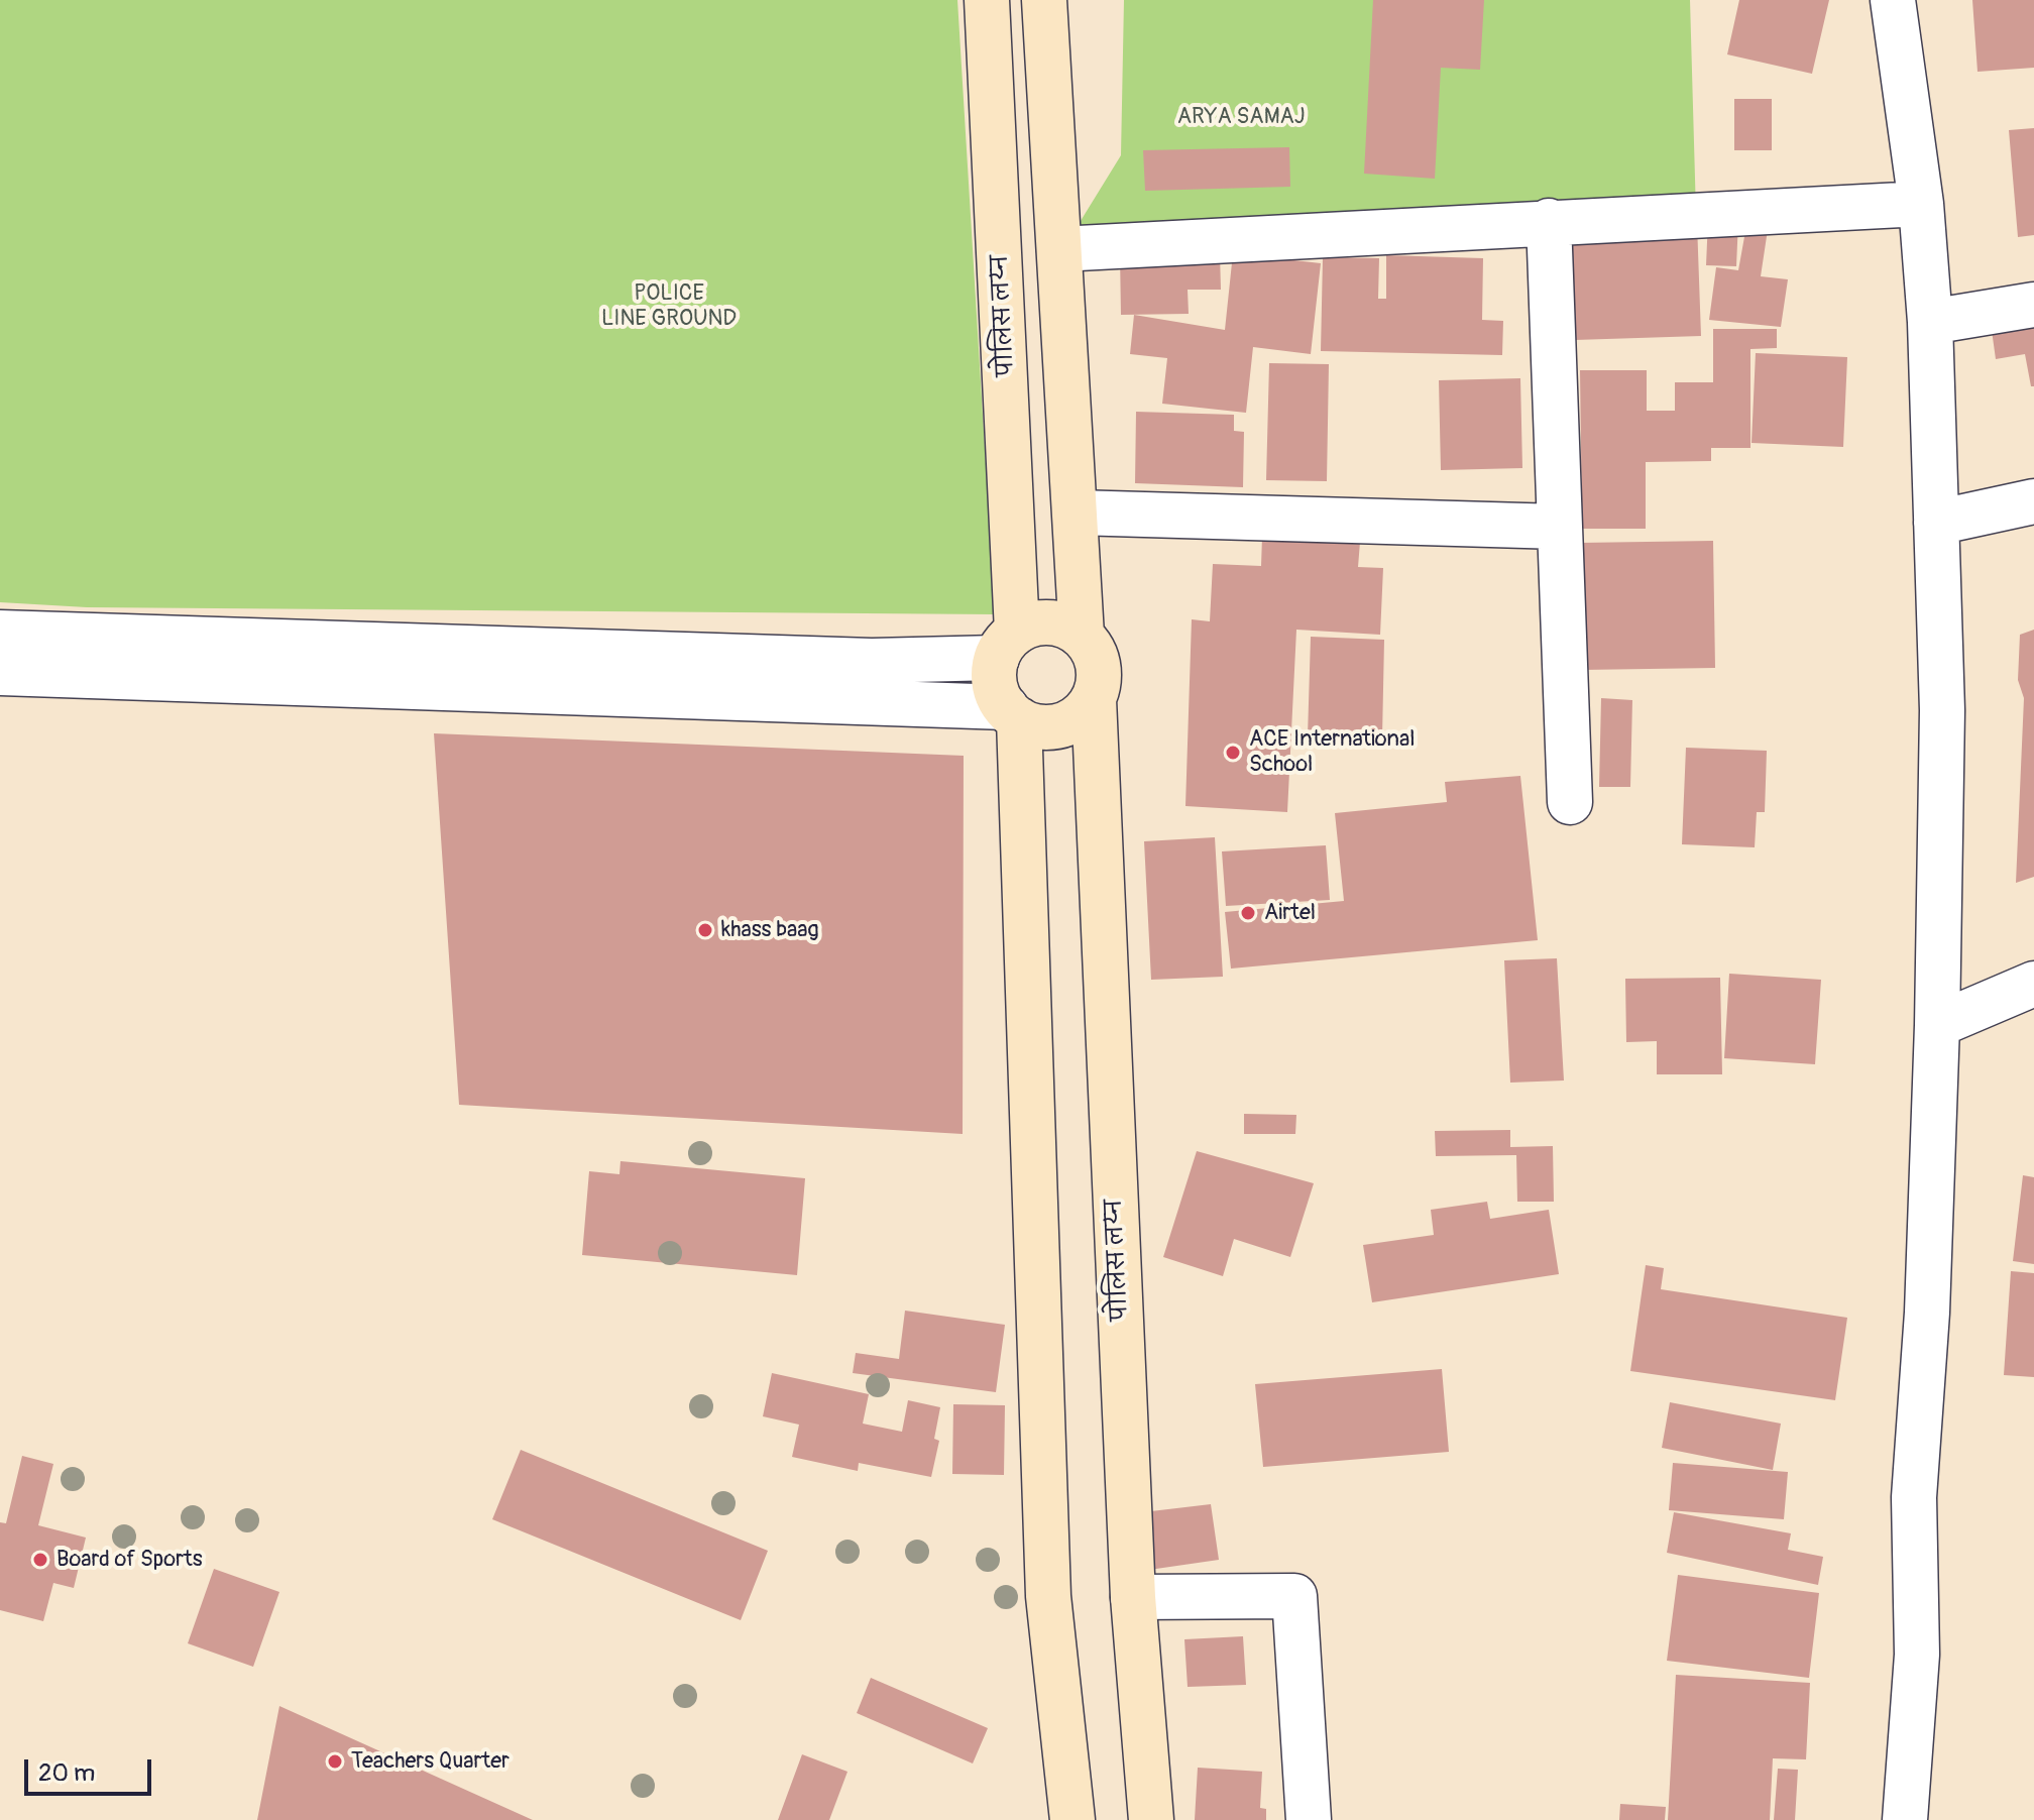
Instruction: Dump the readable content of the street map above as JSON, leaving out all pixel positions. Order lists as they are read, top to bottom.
{
  "streets": {
    "street": ["पोलिस लय्न"]
  },
  "parks": ["ARYA SAMAJ", "POLICE LINE GROUND"],
  "places": [
    "ACE International School",
    "Airtel",
    "khass baag",
    "Board of Sports",
    "Teachers Quarter"
  ],
  "scale_bar": "20 m"
}
